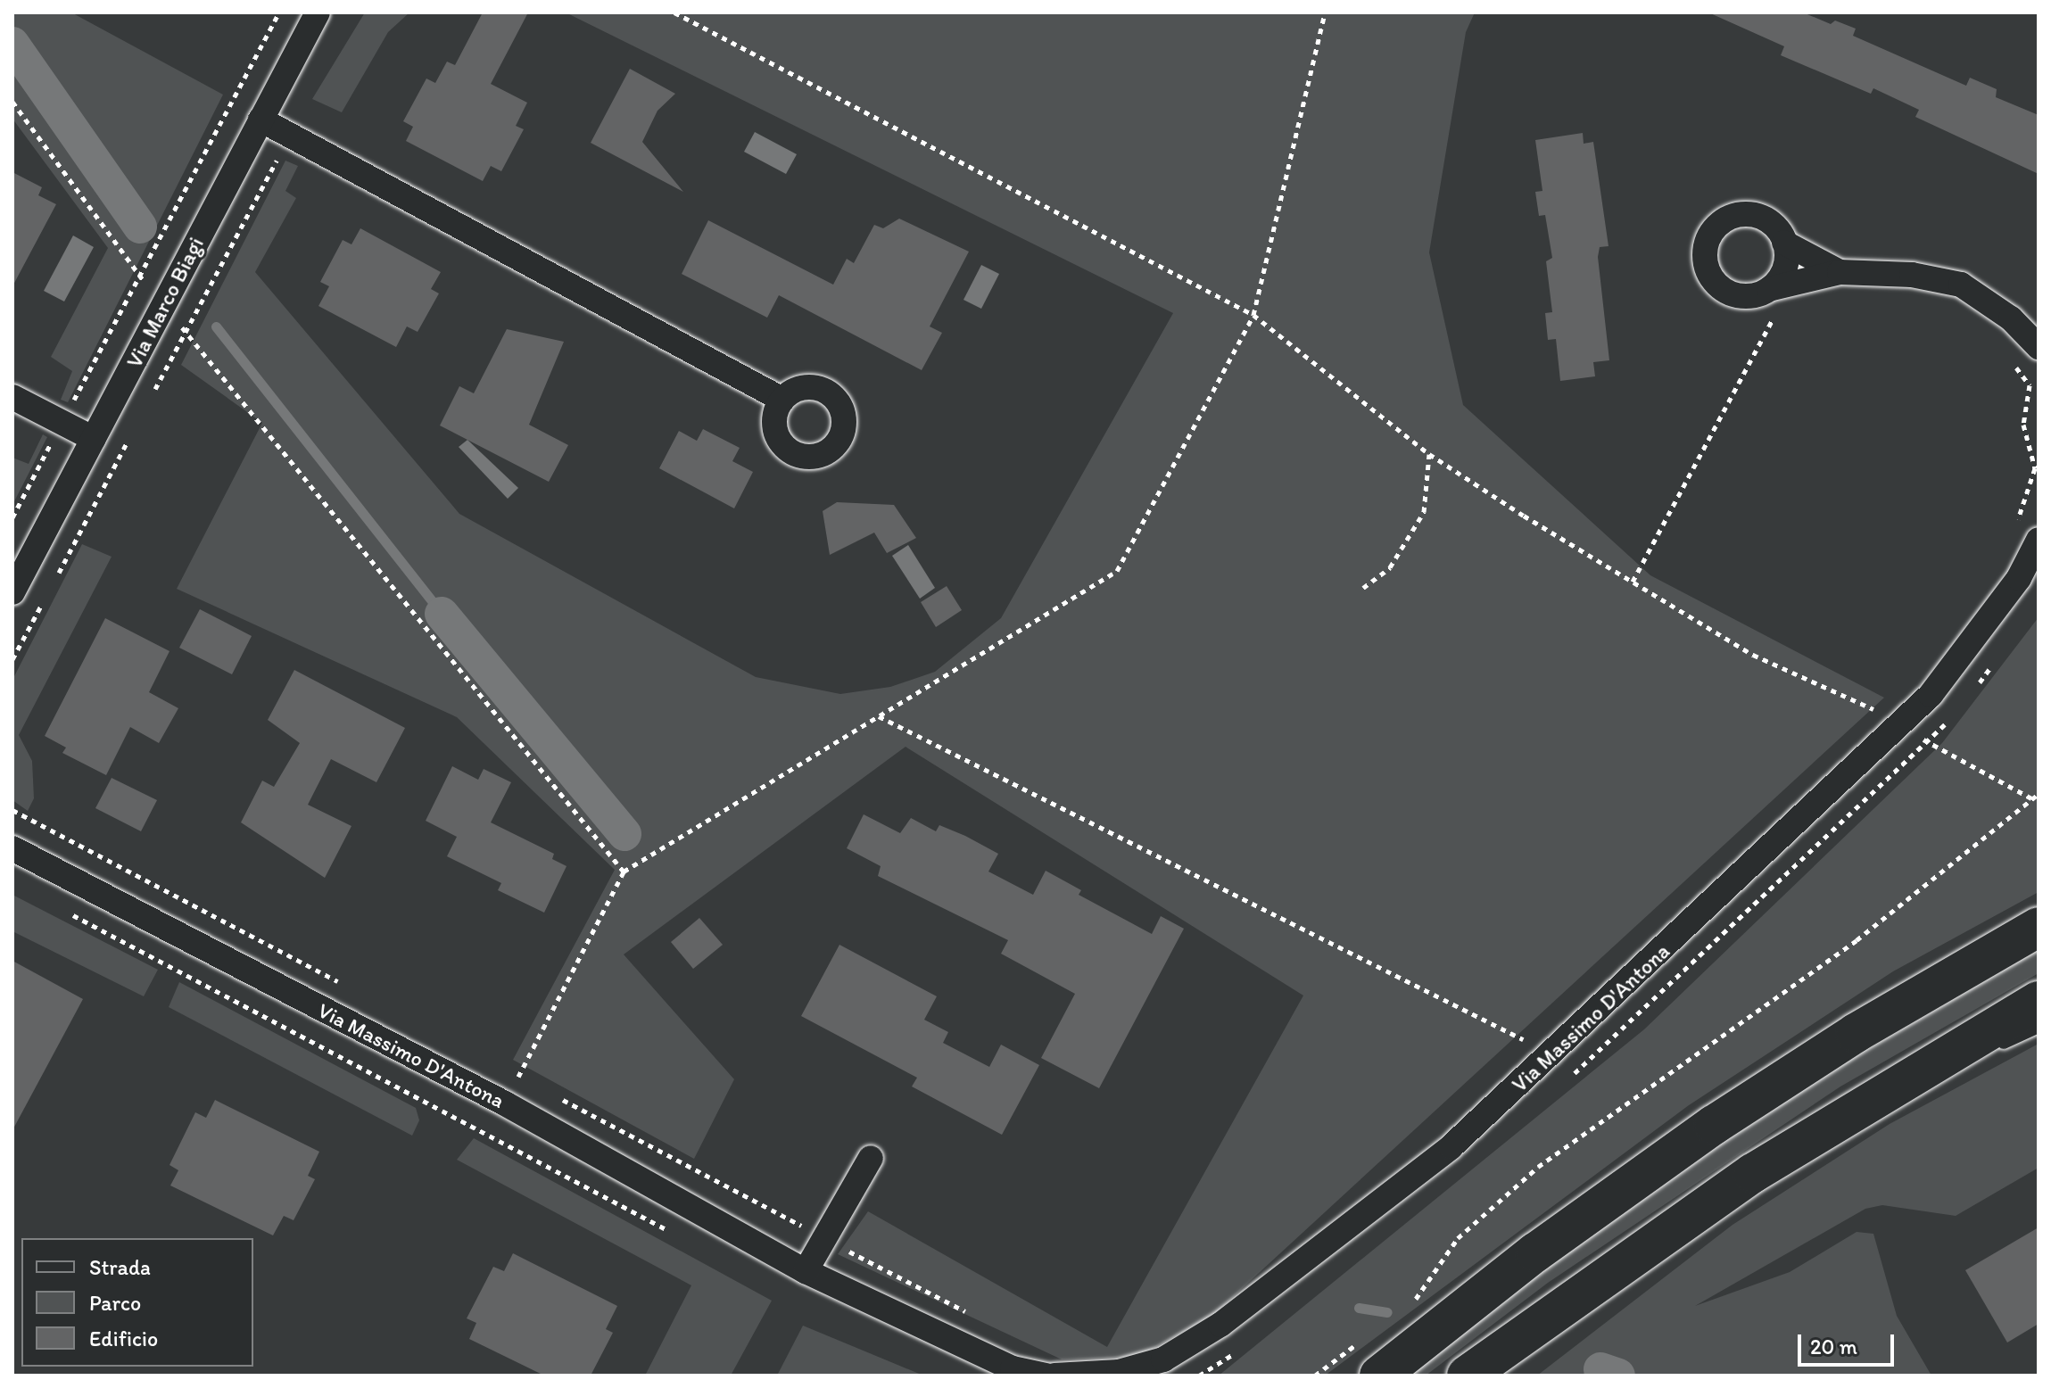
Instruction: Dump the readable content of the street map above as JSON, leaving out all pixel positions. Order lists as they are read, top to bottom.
{
  "streets": {
    "street": ["Via Marco Biagi", "Via Massimo D'Antona"]
  },
  "legend": ["Strada", "Parco", "Edificio"],
  "scale_bar": "20 m"
}
